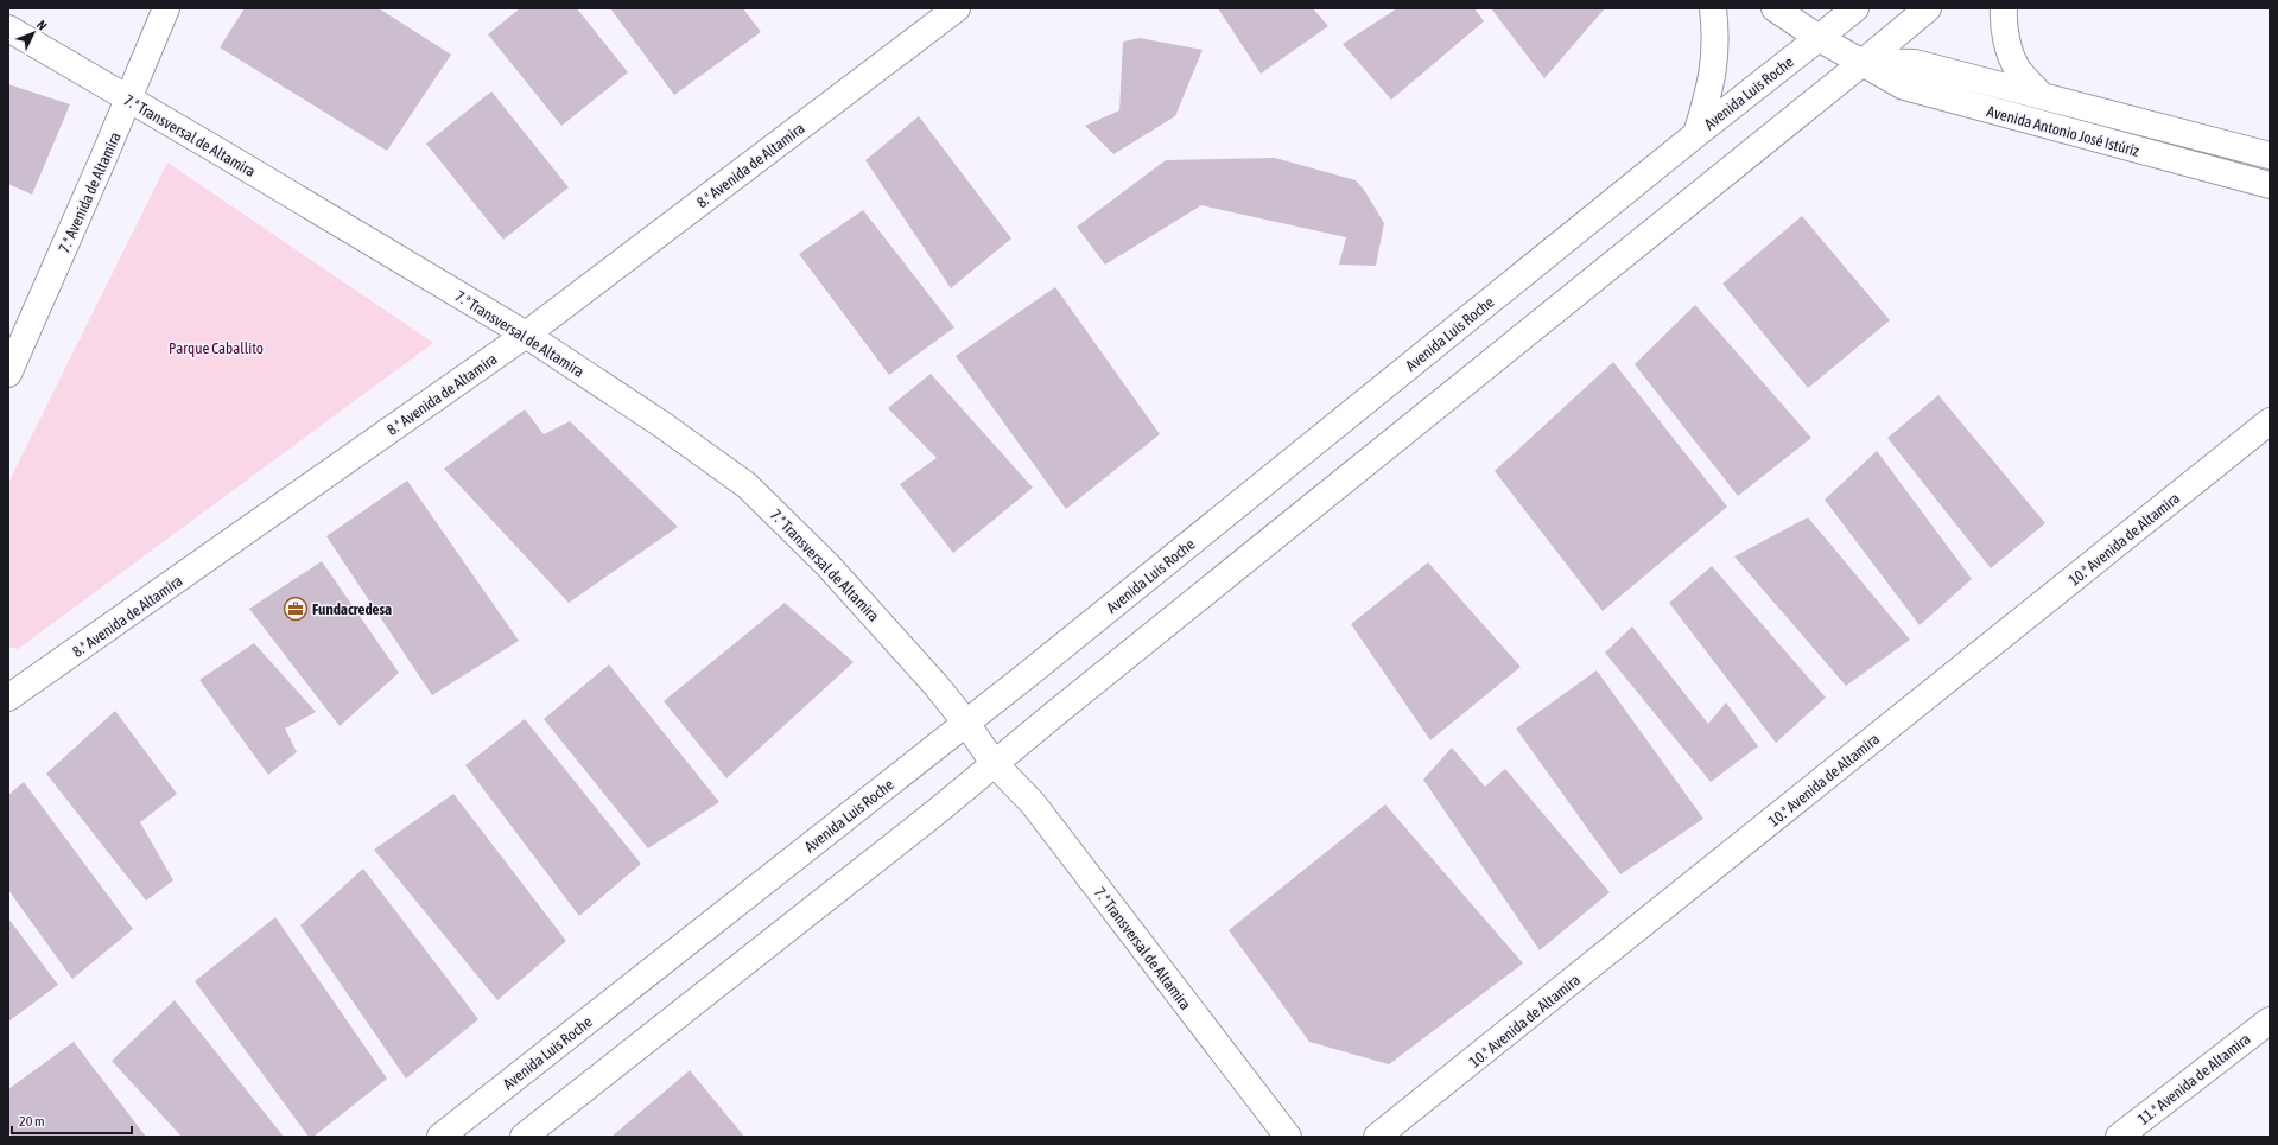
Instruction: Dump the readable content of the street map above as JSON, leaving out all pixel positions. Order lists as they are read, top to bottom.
{
  "streets": {
    "street": [
      "Avenida Luis Roche",
      "Avenida Antonio José Istúriz",
      "7.ª Transversal de Altamira",
      "8.ª Avenida de Altamira",
      "7.ª Avenida de Altamira",
      "10.ª Avenida de Altamira",
      "11.ª Avenida de Altamira"
    ]
  },
  "crossings": [
    ["Avenida Luis Roche", "Avenida Antonio José Istúriz"],
    ["Avenida Luis Roche", "7.ª Transversal de Altamira"],
    ["7.ª Transversal de Altamira", "8.ª Avenida de Altamira"],
    ["7.ª Transversal de Altamira", "7.ª Avenida de Altamira"]
  ],
  "parks": ["Parque Caballito"],
  "places": {
    "office": ["Fundacredesa"]
  },
  "scale_bar": "20 m",
  "north": "top right"
}
